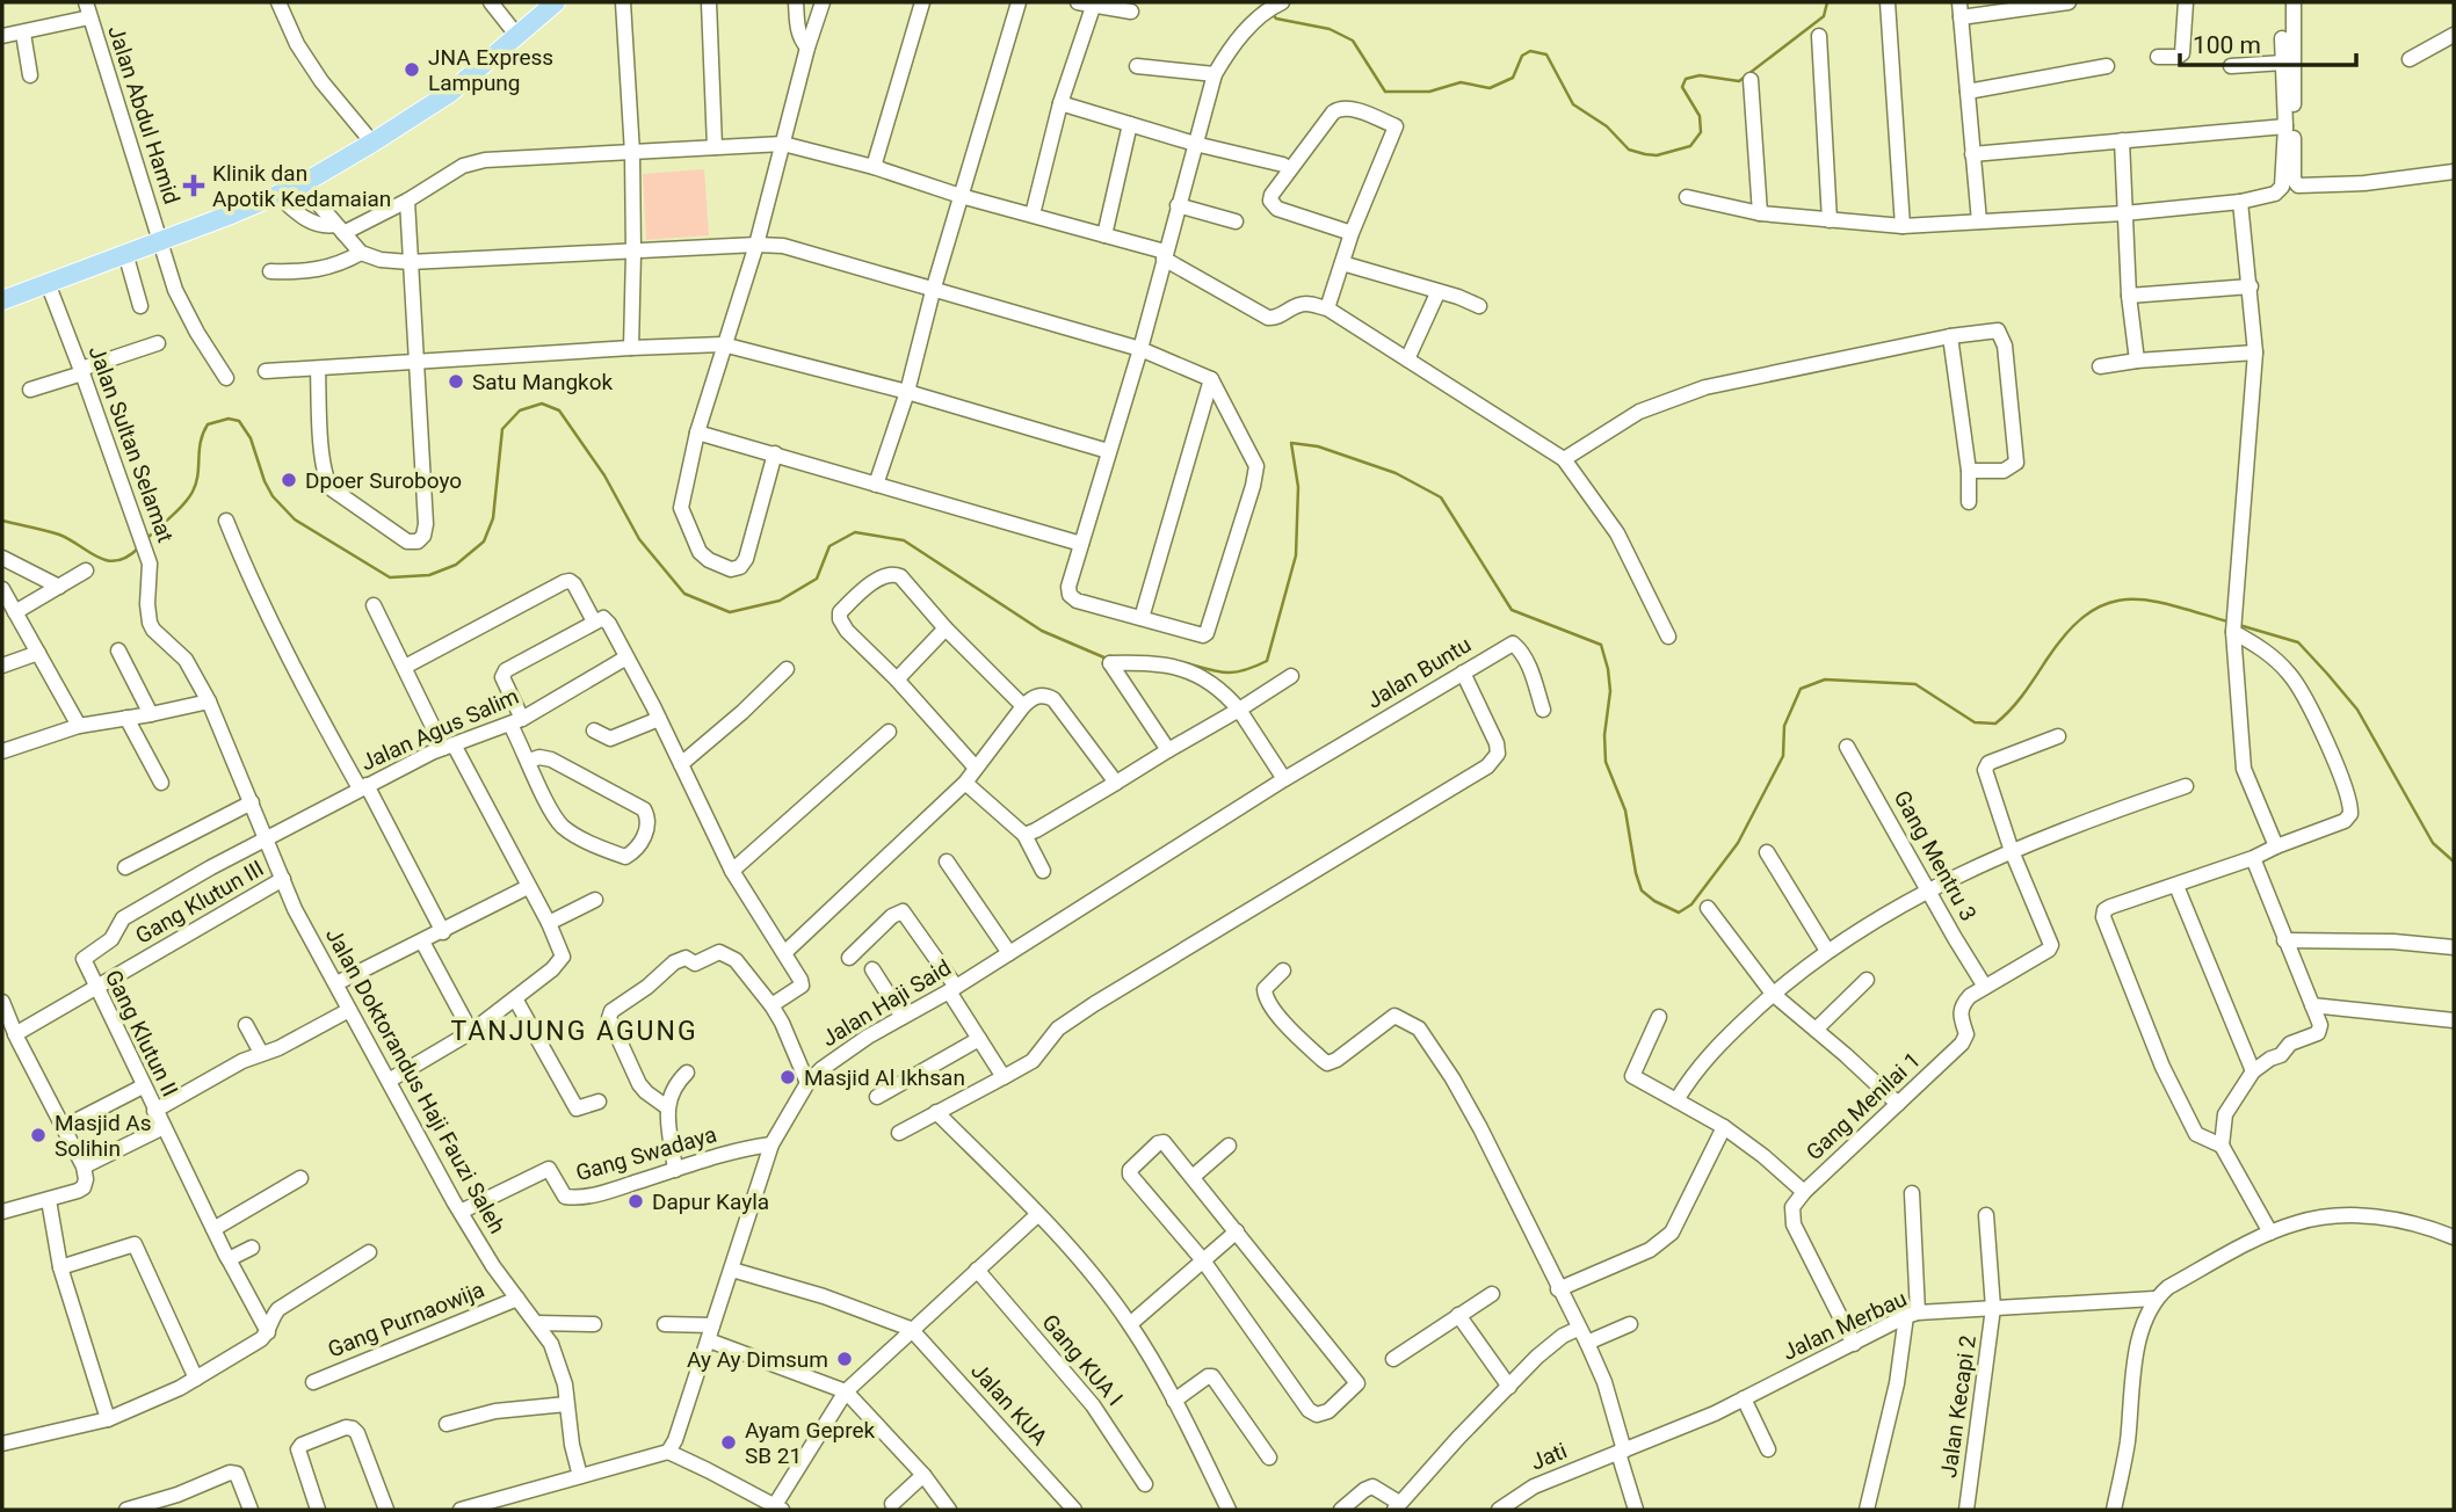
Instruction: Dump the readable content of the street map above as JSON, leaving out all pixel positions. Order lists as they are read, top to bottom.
{
  "streets": {
    "street": [
      "Jalan Abdul Hamid",
      "Jalan Sultan Selamat",
      "Jalan Buntu",
      "Jalan Agus Salim",
      "Gang Mentru 3",
      "Gang Klutun III",
      "Jalan Haji Said",
      "Gang Klutun II",
      "Jalan Doktorandus Haji Fauzi Saleh",
      "Gang Menilai 1",
      "Gang Swadaya",
      "Gang Purnaowija",
      "Jalan Merbau",
      "Gang KUA I",
      "Jalan KUA",
      "Jalan Kecapi 2",
      "Jati"
    ]
  },
  "crossings": [
    ["Jalan Sultan Selamat", "Jalan Doktorandus Haji Fauzi Saleh"],
    ["Jalan Buntu", "Jalan Haji Said"],
    ["Jalan Agus Salim", "Gang Klutun II"],
    ["Jalan Agus Salim", "Jalan Doktorandus Haji Fauzi Saleh"],
    ["Gang Mentru 3", "Gang Menilai 1"],
    ["Gang Klutun III", "Gang Klutun II"],
    ["Gang Klutun III", "Jalan Doktorandus Haji Fauzi Saleh"],
    ["Jalan Haji Said", "Gang Swadaya"],
    ["Gang Klutun II", "Jalan Doktorandus Haji Fauzi Saleh"],
    ["Jalan Doktorandus Haji Fauzi Saleh", "Gang Swadaya"],
    ["Jalan Doktorandus Haji Fauzi Saleh", "Gang Purnaowija"],
    ["Gang Menilai 1", "Jalan Merbau"],
    ["Jalan Merbau", "Jalan Kecapi 2"],
    ["Jalan Merbau", "Jati"]
  ],
  "districts": ["TANJUNG AGUNG"],
  "places": {
    "other": [
      "JNA Express Lampung",
      "Satu Mangkok",
      "Dpoer Suroboyo",
      "Masjid Al Ikhsan",
      "Masjid As Solihin",
      "Dapur Kayla",
      "Ay Ay Dimsum",
      "Ayam Geprek SB 21"
    ],
    "health": ["Klinik dan Apotik Kedamaian"]
  },
  "scale_bar": "100 m"
}
